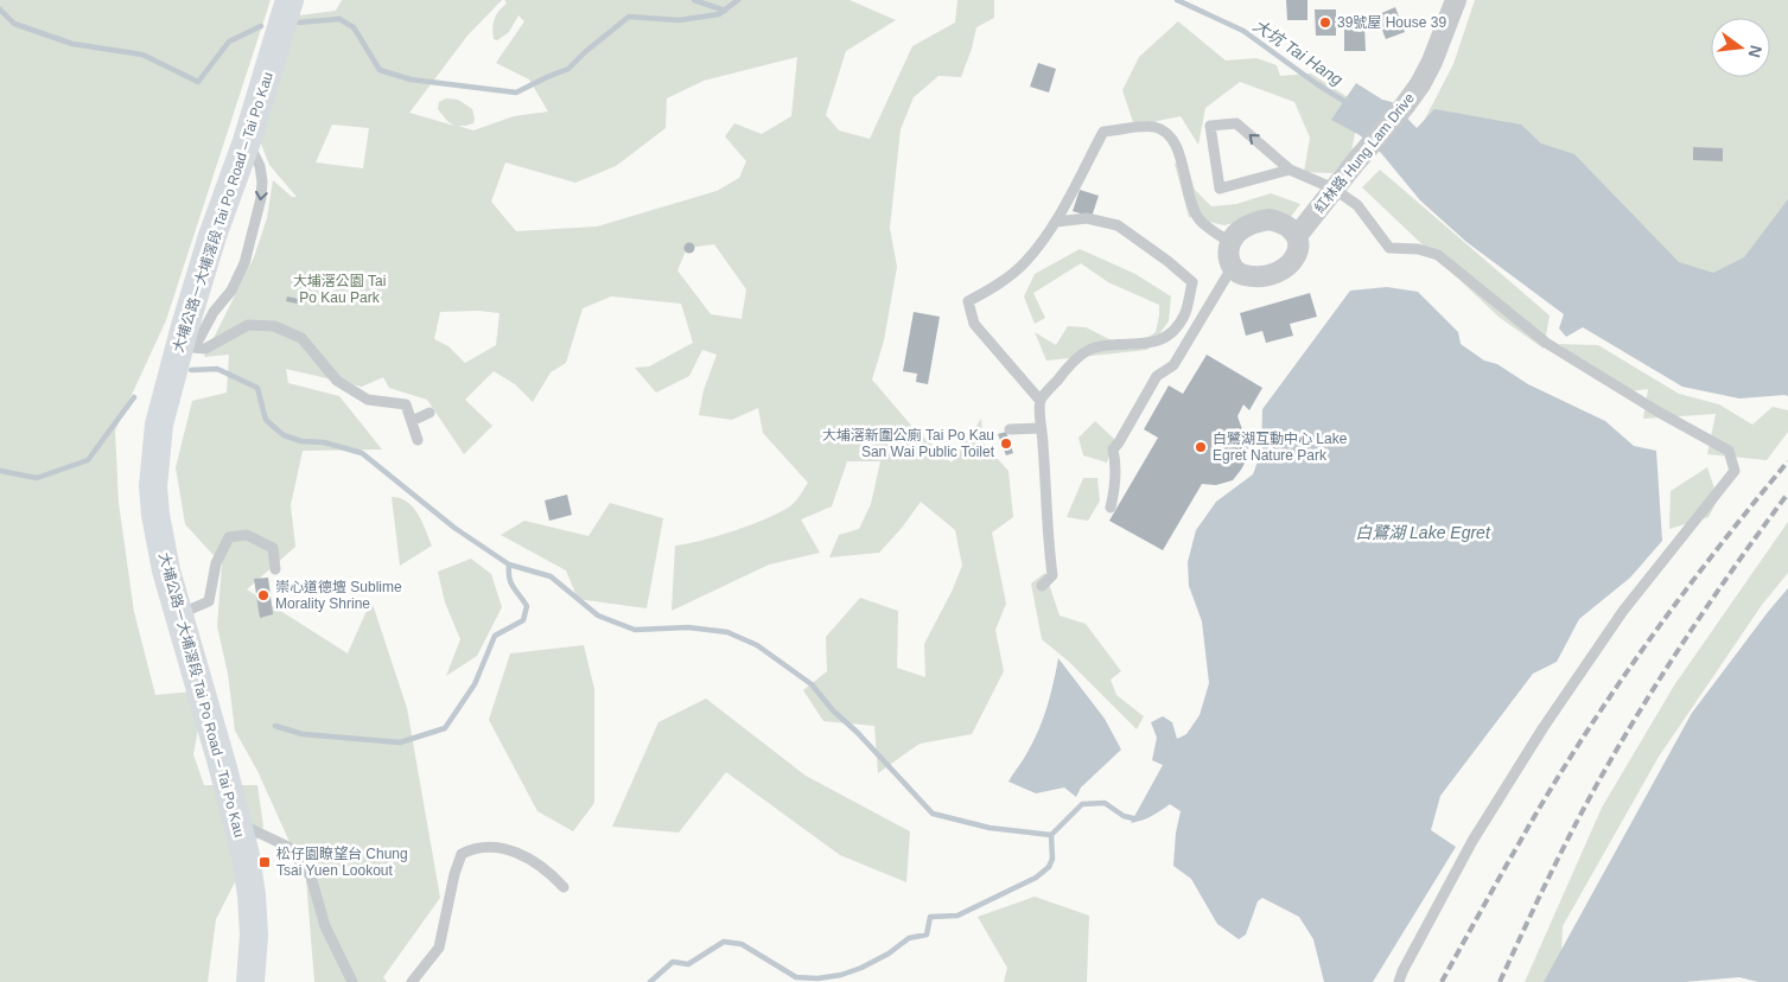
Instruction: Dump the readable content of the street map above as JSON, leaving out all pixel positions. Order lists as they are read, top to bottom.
{
  "streets": {
    "main road": ["大埔公路－大埔滘段 Tai Po Road – Tai Po Kau"],
    "street": ["紅林路 Hung Lam Drive"]
  },
  "water": ["大坑 Tai Hang", "白鷺湖 Lake Egret"],
  "parks": ["大埔滘公園 Tai Po Kau Park"],
  "places": {
    "other": [
      "39號屋 House 39",
      "大埔滘新圍公廁 Tai Po Kau San Wai Public Toilet",
      "白鷺湖互動中心 Lake Egret Nature Park",
      "崇心道德壇 Sublime Morality Shrine"
    ],
    "transit": ["松仔園瞭望台 Chung Tsai Yuen Lookout"]
  },
  "north": "right"
}
